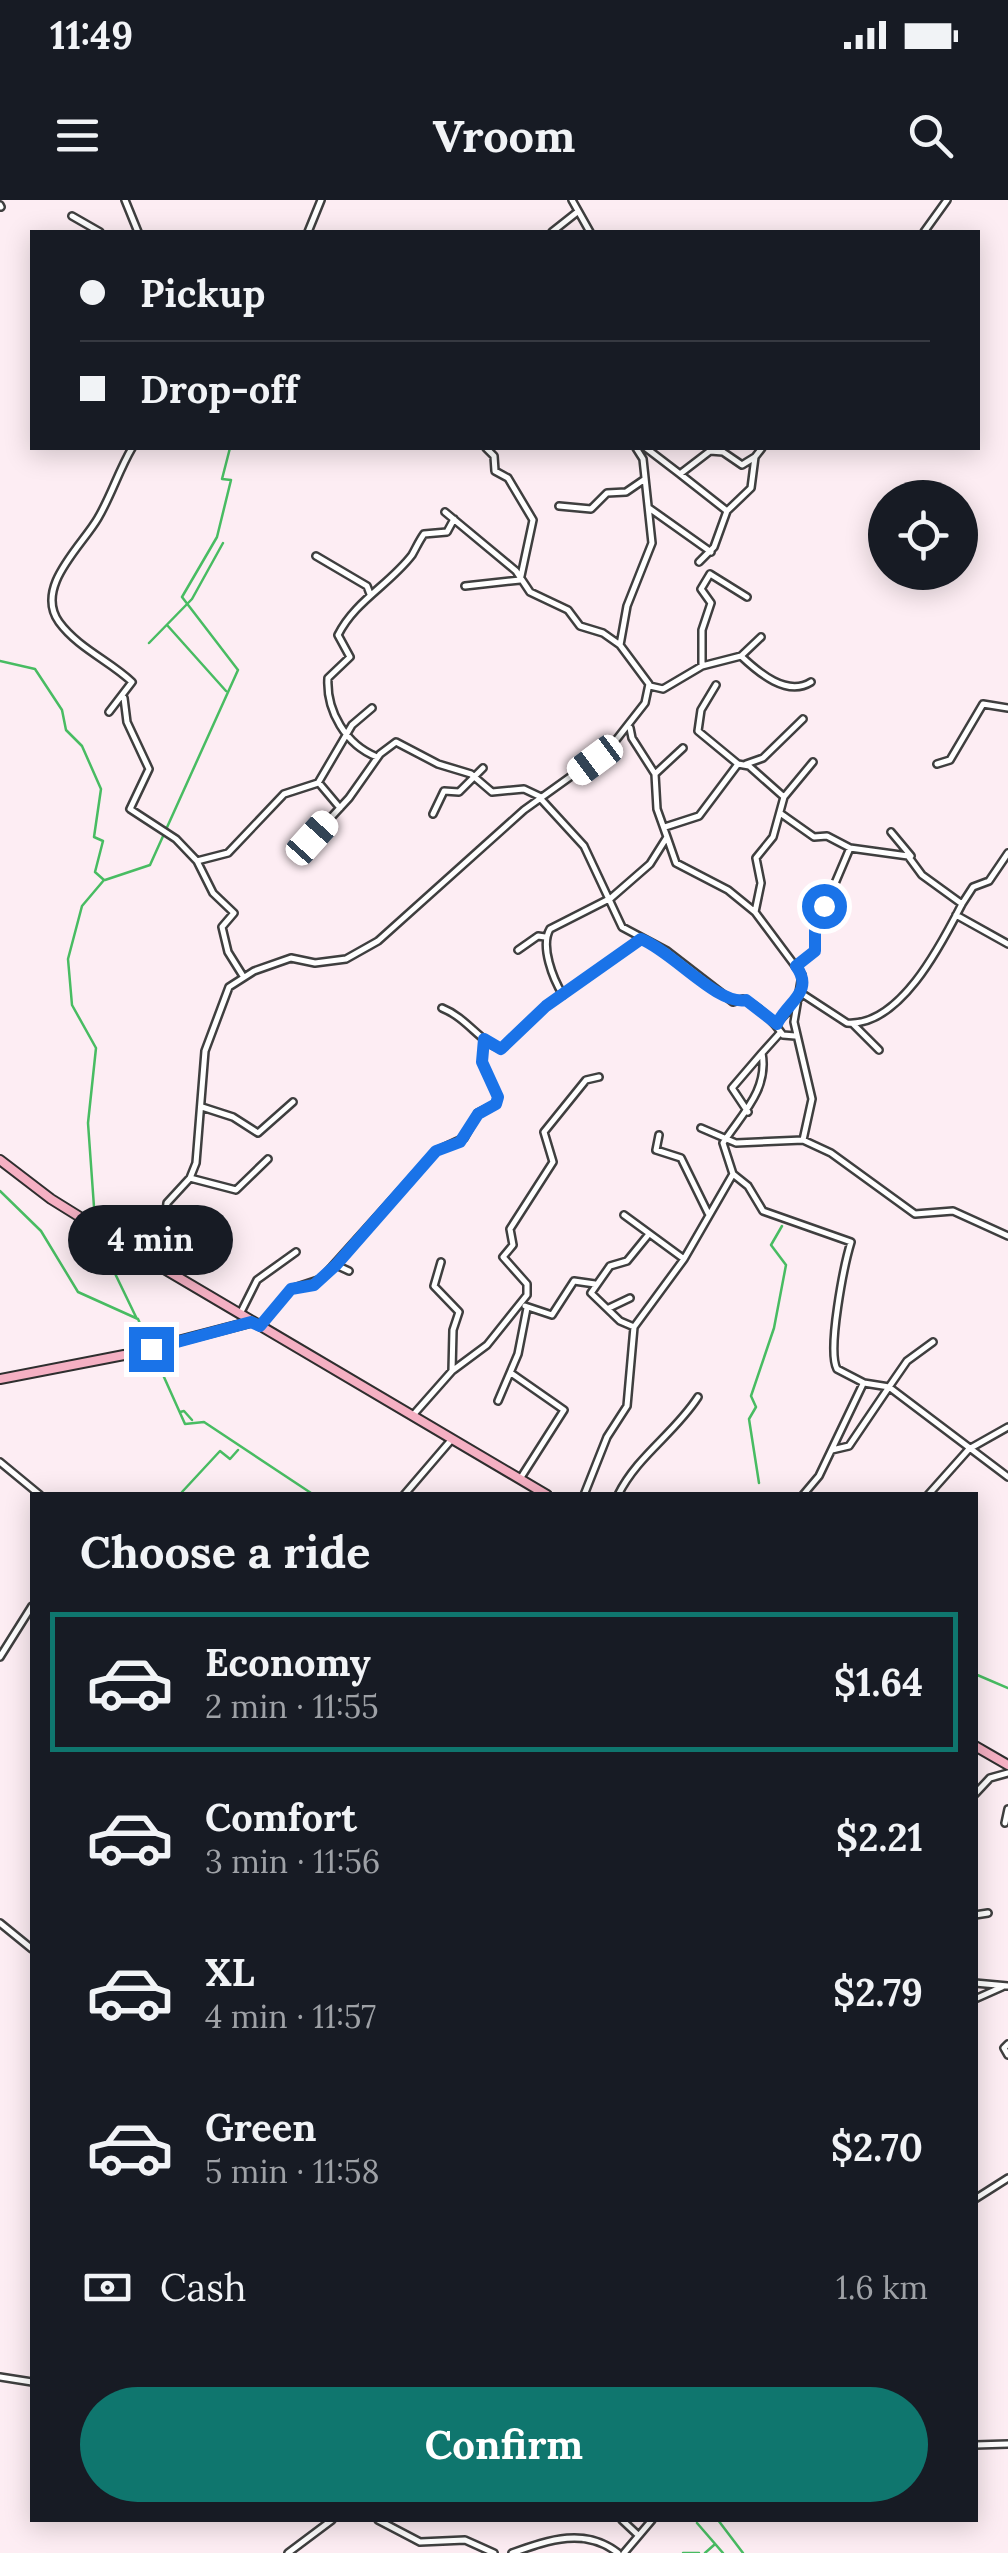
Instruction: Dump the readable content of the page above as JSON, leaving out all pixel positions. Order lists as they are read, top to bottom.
{
  "page": {
    "status": "11:49",
    "header": "Vroom",
    "banner": ["Pickup", "Drop-off"],
    "bubble": "4 min",
    "heading": "Choose a ride",
    "list": [
      {
        "name": "Economy",
        "note": "2 min · 11:55",
        "value": "$1.64"
      },
      {
        "name": "Comfort",
        "note": "3 min · 11:56",
        "value": "$2.21"
      },
      {
        "name": "XL",
        "note": "4 min · 11:57",
        "value": "$2.79"
      },
      {
        "name": "Green",
        "note": "5 min · 11:58",
        "value": "$2.70"
      }
    ],
    "pay": ["Cash", "1.6 km"],
    "buttons": "Confirm"
  }
}
